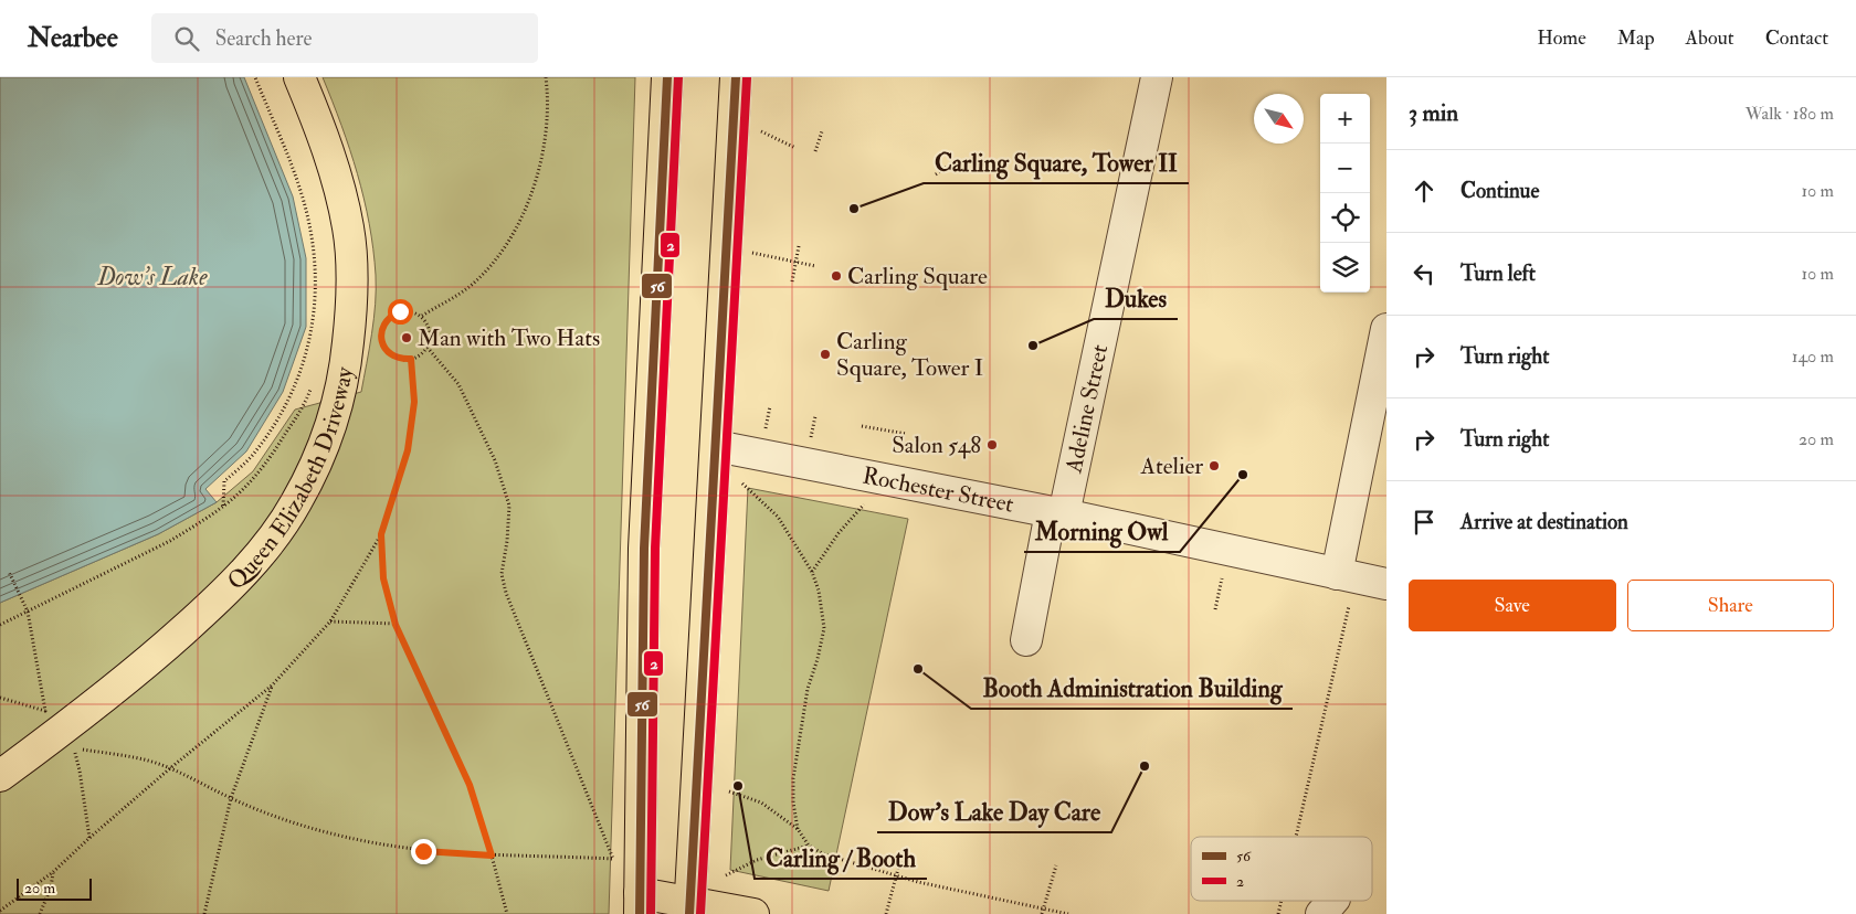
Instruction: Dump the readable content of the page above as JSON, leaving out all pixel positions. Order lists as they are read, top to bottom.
{
  "streets": {
    "main road": ["Queen Elizabeth Driveway"],
    "street": ["Adeline Street", "Rochester Street"]
  },
  "crossings": [
    ["Adeline Street", "Rochester Street"]
  ],
  "water": ["Dow's Lake"],
  "places": [
    "Carling Square, Tower II",
    "Carling Square",
    "Man with Two Hats",
    "Dukes",
    "Carling Square, Tower I",
    "Salon 548",
    "Atelier",
    "Morning Owl",
    "Booth Administration Building",
    "Dow's Lake Day Care",
    "Carling / Booth"
  ],
  "lines": ["transit line 56", "transit line 2"],
  "legend": ["56", "2"],
  "scale_bar": "20 m",
  "north": "bottom right",
  "page": {
    "header": "Nearbee",
    "search": "Search here",
    "nav": [
      "Home",
      "Map",
      "About",
      "Contact"
    ],
    "heading": ["3 min", "Walk · 180 m"],
    "map_buttons": ["+", "−"],
    "list": [
      ["Continue", "10 m"],
      ["Turn left", "10 m"],
      ["Turn right", "140 m"],
      ["Turn right", "20 m"],
      "Arrive at destination"
    ],
    "buttons": ["Save", "Share"],
    "scale": "20 m"
  }
}
